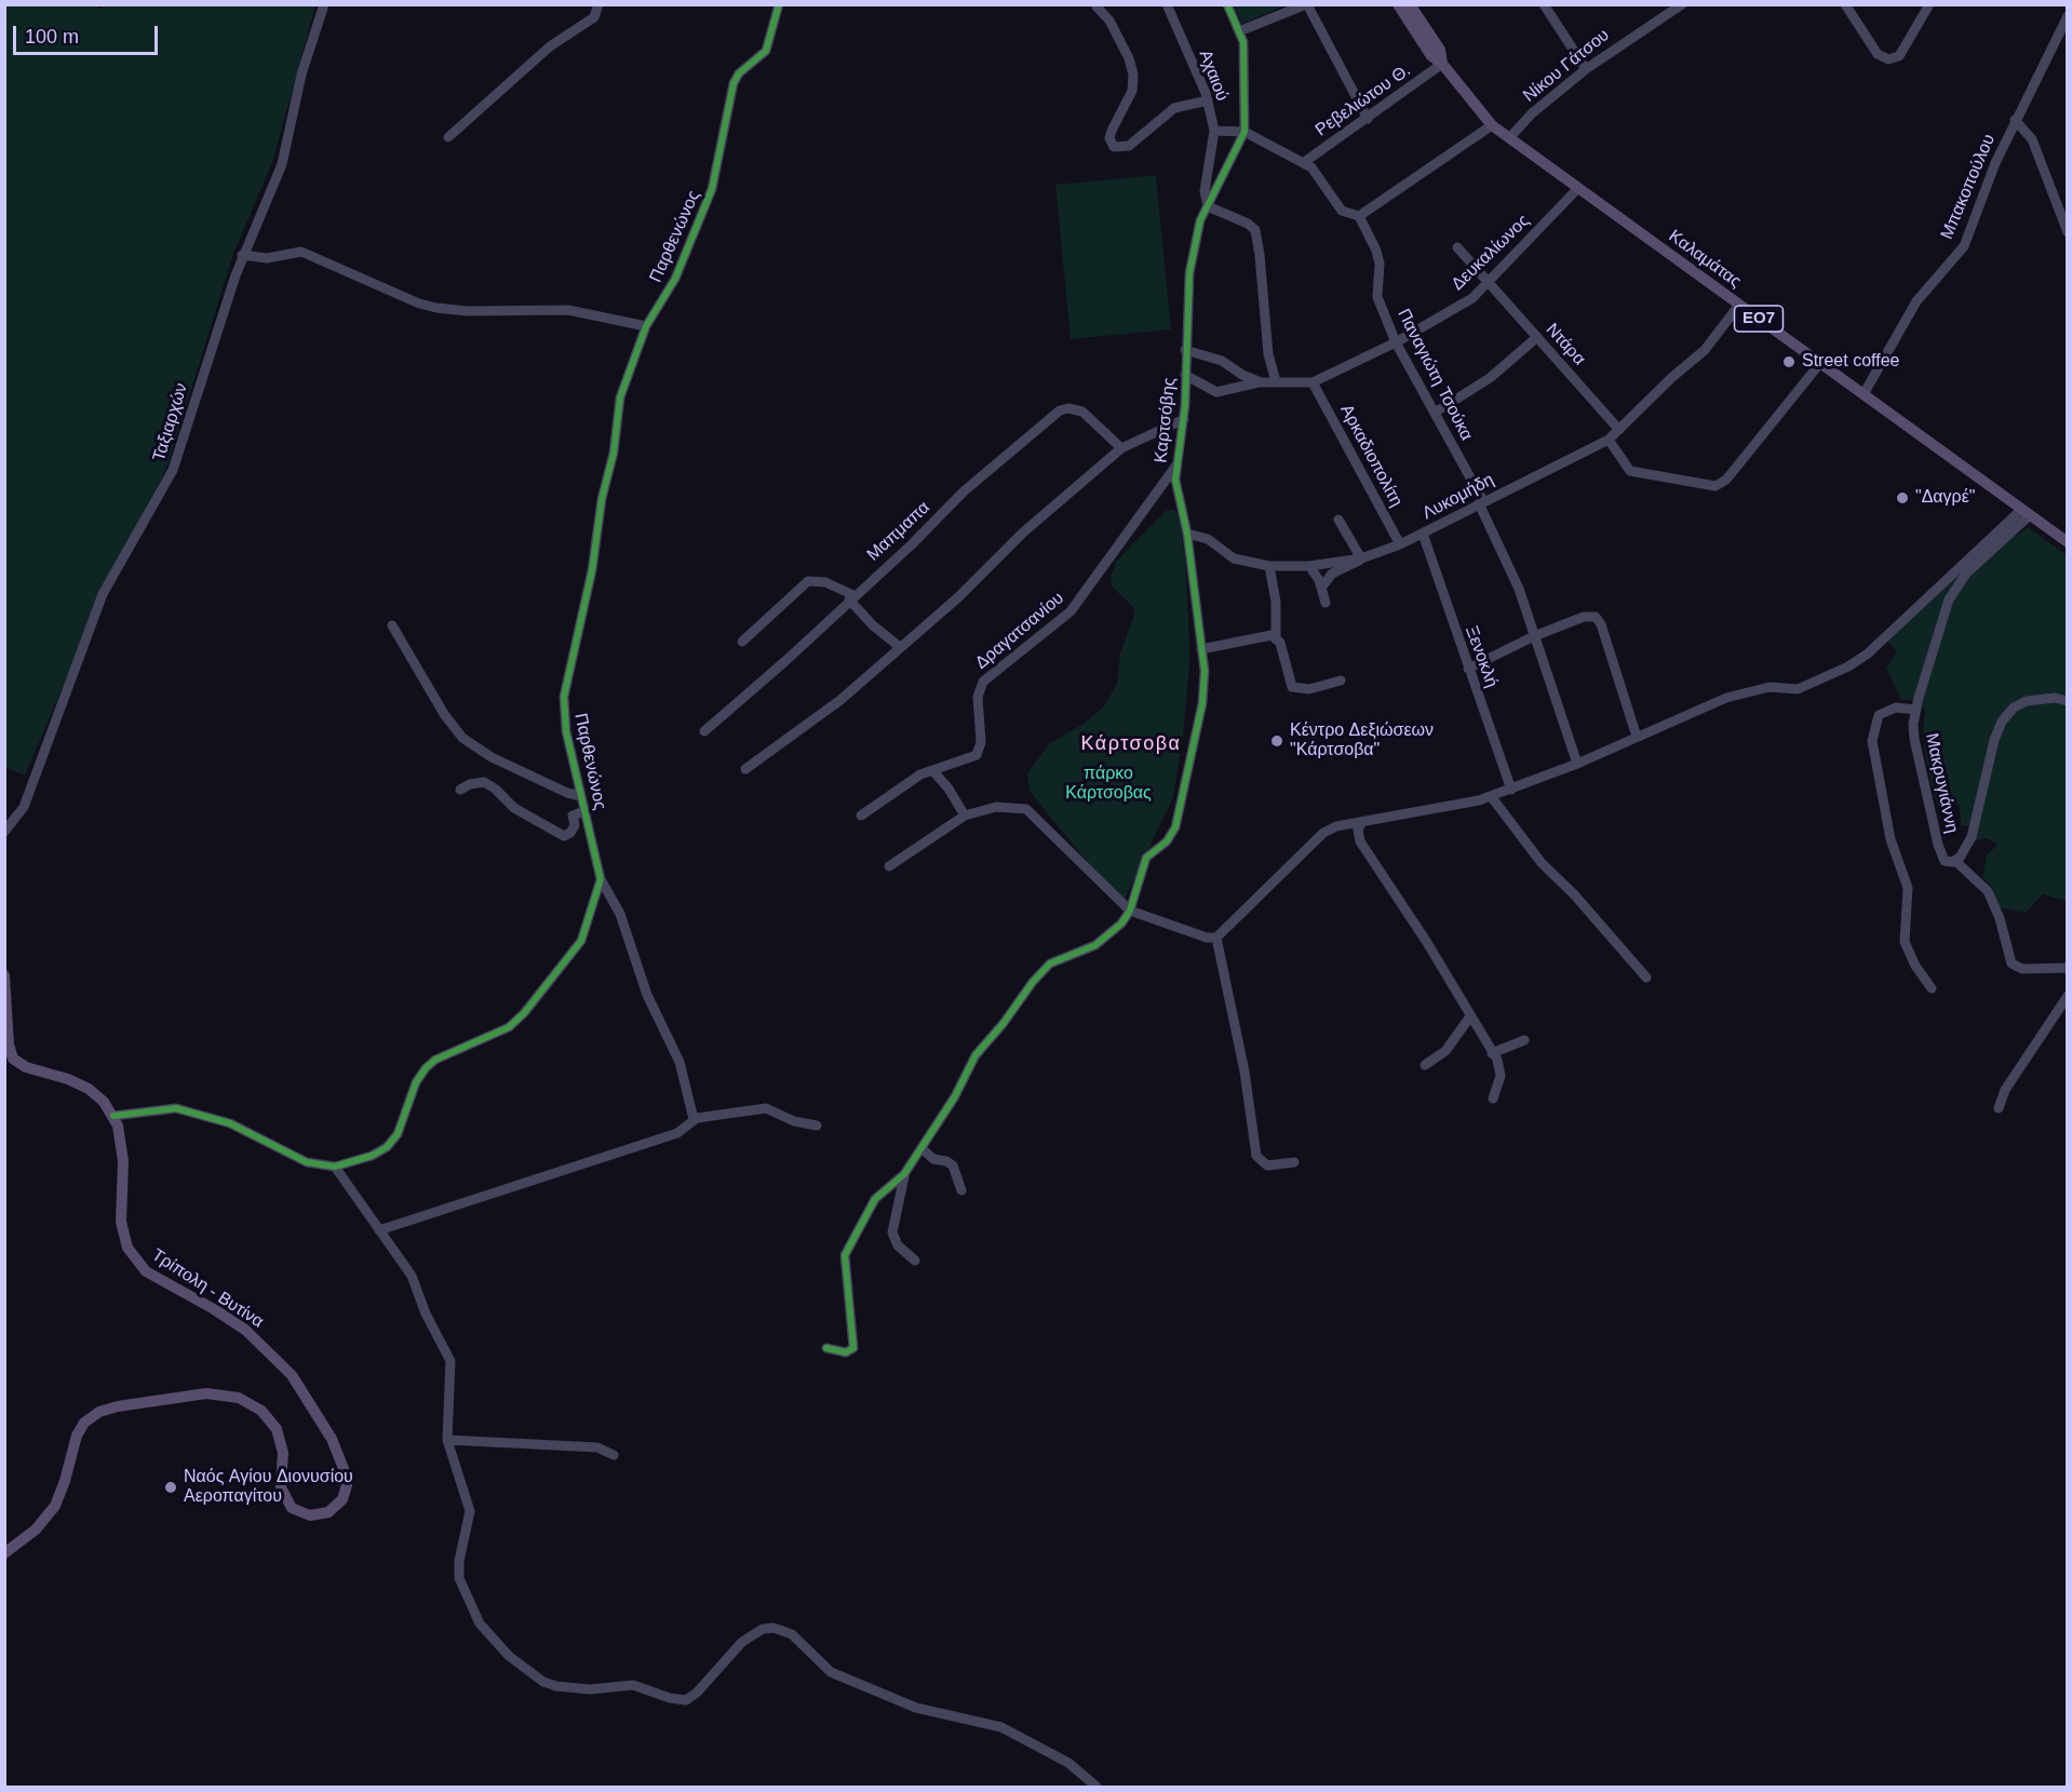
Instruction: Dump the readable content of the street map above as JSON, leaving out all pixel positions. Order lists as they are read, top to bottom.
{
  "streets": {
    "main road": ["Καλαμάτας", "ΕΟ7", "Τρίπολη - Βυτίνα"],
    "street": [
      "Νίκου Γάτσου",
      "Αχαιού",
      "Ρεβελιώτου Θ.",
      "Μπακοπούλου",
      "Παρθενώνος",
      "Δευκαλίωνος",
      "Ντάρα",
      "Παναγιώτη Τσούκα",
      "Καρτσόβης",
      "Ταξιαρχών",
      "Αρκαδιοπολίτη",
      "Λυκομήδη",
      "Μαπμαπα",
      "Δραγατσανίου",
      "Ξενοκλή",
      "Μακρυγιάννη"
    ]
  },
  "crossings": [
    ["Νίκου Γάτσου", "Καλαμάτας"],
    ["Ρεβελιώτου Θ.", "Καλαμάτας"],
    ["Ρεβελιώτου Θ.", "Παναγιώτη Τσούκα"],
    ["Μπακοπούλου", "Καλαμάτας"],
    ["Παρθενώνος", "Τρίπολη - Βυτίνα"],
    ["Δευκαλίωνος", "Καλαμάτας"],
    ["Δευκαλίωνος", "Ντάρα"],
    ["Δευκαλίωνος", "Παναγιώτη Τσούκα"],
    ["Δευκαλίωνος", "Αρκαδιοπολίτη"],
    ["Καλαμάτας", "ΕΟ7"],
    ["Καλαμάτας", "Λυκομήδη"],
    ["Καλαμάτας", "Μακρυγιάννη"],
    ["ΕΟ7", "Μακρυγιάννη"],
    ["Ντάρα", "Λυκομήδη"],
    ["Παναγιώτη Τσούκα", "Καρτσόβης"],
    ["Παναγιώτη Τσούκα", "Λυκομήδη"],
    ["Καρτσόβης", "Δραγατσανίου"],
    ["Αρκαδιοπολίτη", "Λυκομήδη"],
    ["Λυκομήδη", "Ξενοκλή"]
  ],
  "districts": ["Κάρτσοβα"],
  "parks": ["πάρκο Κάρτσοβας"],
  "places": [
    "Street coffee",
    "\"Δαγρέ\"",
    "Κέντρο Δεξιώσεων \"Κάρτσοβα\"",
    "Ναός Αγίου Διονυσίου Αεροπαγίτου"
  ],
  "scale_bar": "100 m"
}
